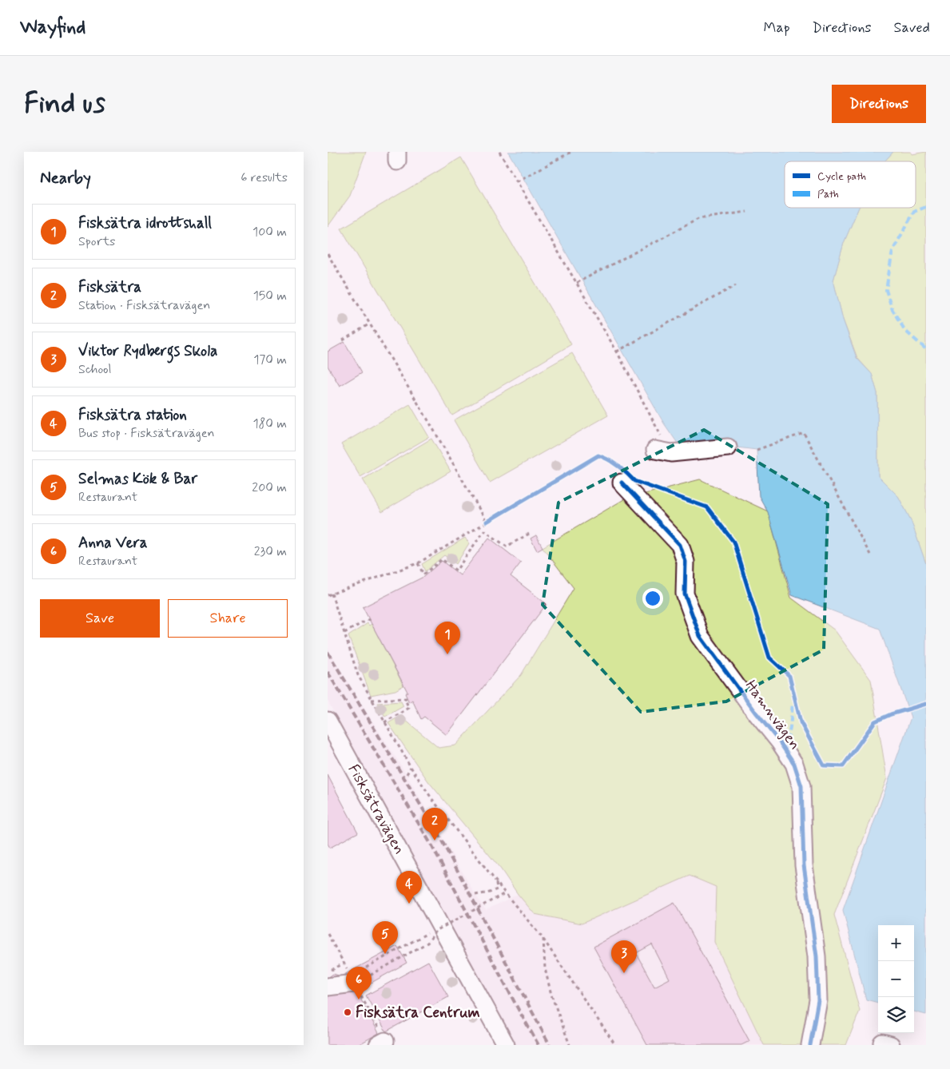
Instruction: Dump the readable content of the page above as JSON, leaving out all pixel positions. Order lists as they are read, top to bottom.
{
  "streets": {
    "street": ["Hamnvägen", "Fisksätravägen"]
  },
  "places": ["Fisksätra Centrum"],
  "legend": ["Cycle path", "Path"],
  "page": {
    "header": "Wayfind",
    "nav": ["Map", "Directions", "Saved"],
    "buttons": [
      "Directions",
      ["Save", "Share"]
    ],
    "title": "Find us",
    "heading": ["Nearby", "6 results"],
    "list": [
      {
        "mark": "1",
        "name": "Fisksätra idrottshall",
        "note": "Sports",
        "value": "100 m"
      },
      {
        "mark": "2",
        "name": "Fisksätra",
        "note": "Station · Fisksätravägen",
        "value": "150 m"
      },
      {
        "mark": "3",
        "name": "Viktor Rydbergs Skola",
        "note": "School",
        "value": "170 m"
      },
      {
        "mark": "4",
        "name": "Fisksätra station",
        "note": "Bus stop · Fisksätravägen",
        "value": "180 m"
      },
      {
        "mark": "5",
        "name": "Selmas Kök & Bar",
        "note": "Restaurant",
        "value": "200 m"
      },
      {
        "mark": "6",
        "name": "Anna Vera",
        "note": "Restaurant",
        "value": "230 m"
      }
    ],
    "pins": [
      "1",
      "2",
      "4",
      "5",
      "3",
      "6"
    ],
    "map_buttons": ["+", "−"]
  }
}
